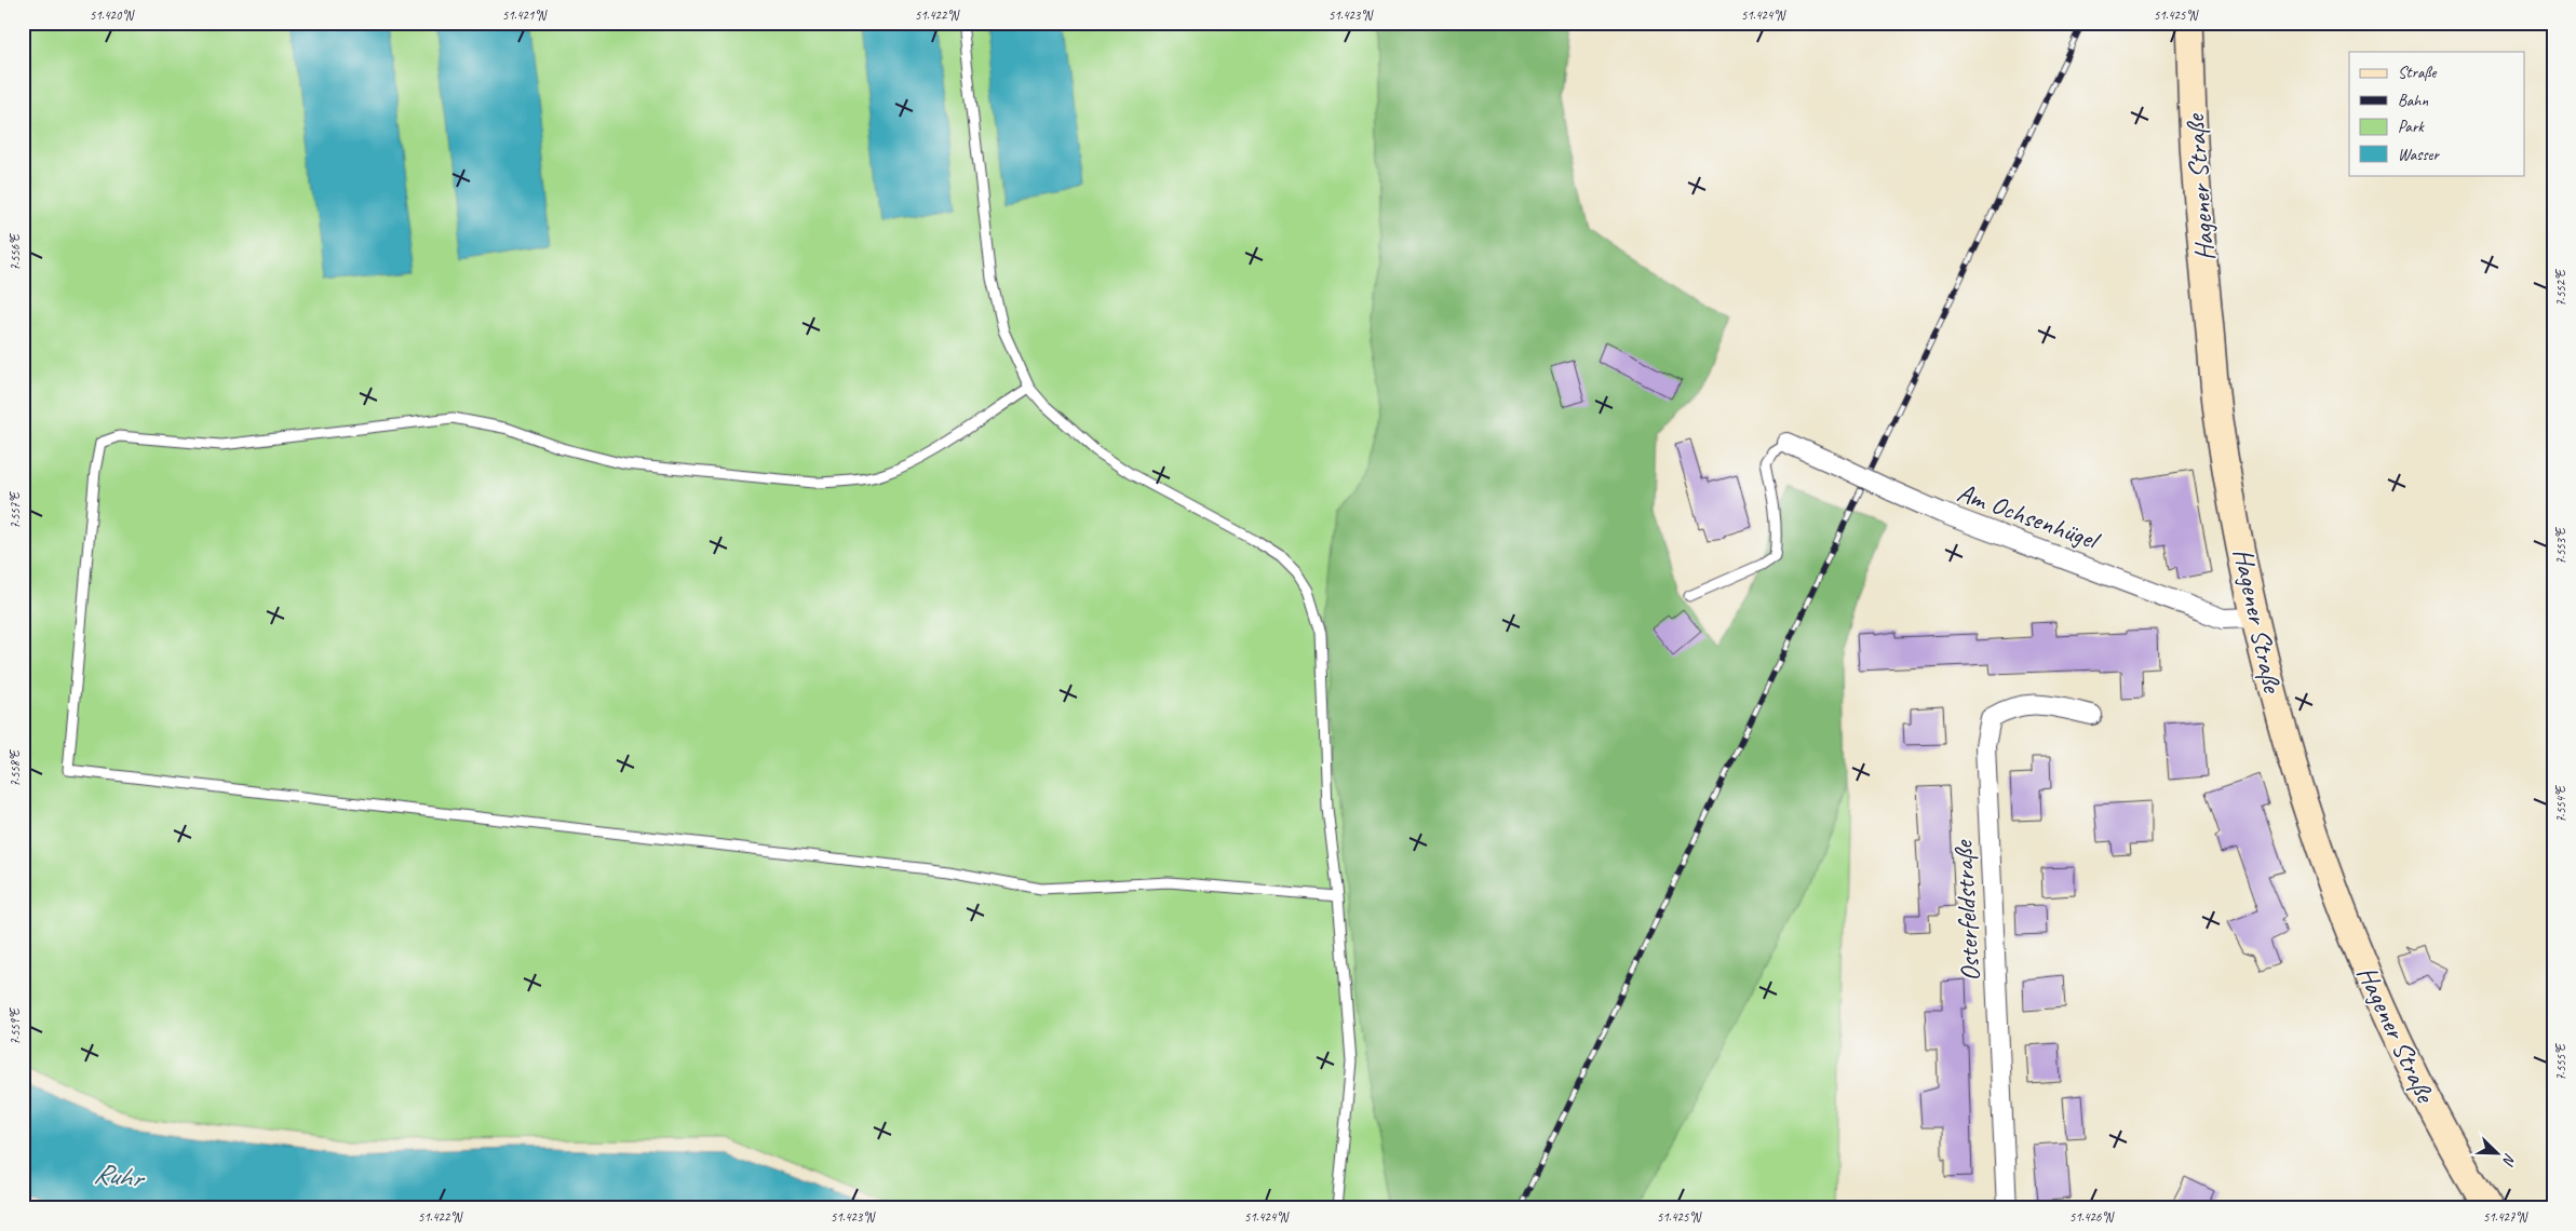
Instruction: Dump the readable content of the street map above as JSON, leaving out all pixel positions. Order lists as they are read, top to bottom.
{
  "streets": {
    "main road": ["Hagener Straße"],
    "street": ["Am Ochsenhügel", "Osterfeldstraße"]
  },
  "crossings": [
    ["Hagener Straße", "Am Ochsenhügel"]
  ],
  "water": ["Ruhr"],
  "legend": [
    "Straße",
    "Bahn",
    "Park",
    "Wasser"
  ],
  "north": "bottom right",
  "coordinates": [
    "51.420°N",
    "51.421°N",
    "51.422°N",
    "51.423°N",
    "51.424°N",
    "51.425°N",
    "7.556°E",
    "7.552°E",
    "7.557°E",
    "7.553°E",
    "7.558°E",
    "7.554°E",
    "7.559°E",
    "7.555°E",
    "51.426°N",
    "51.427°N"
  ]
}
